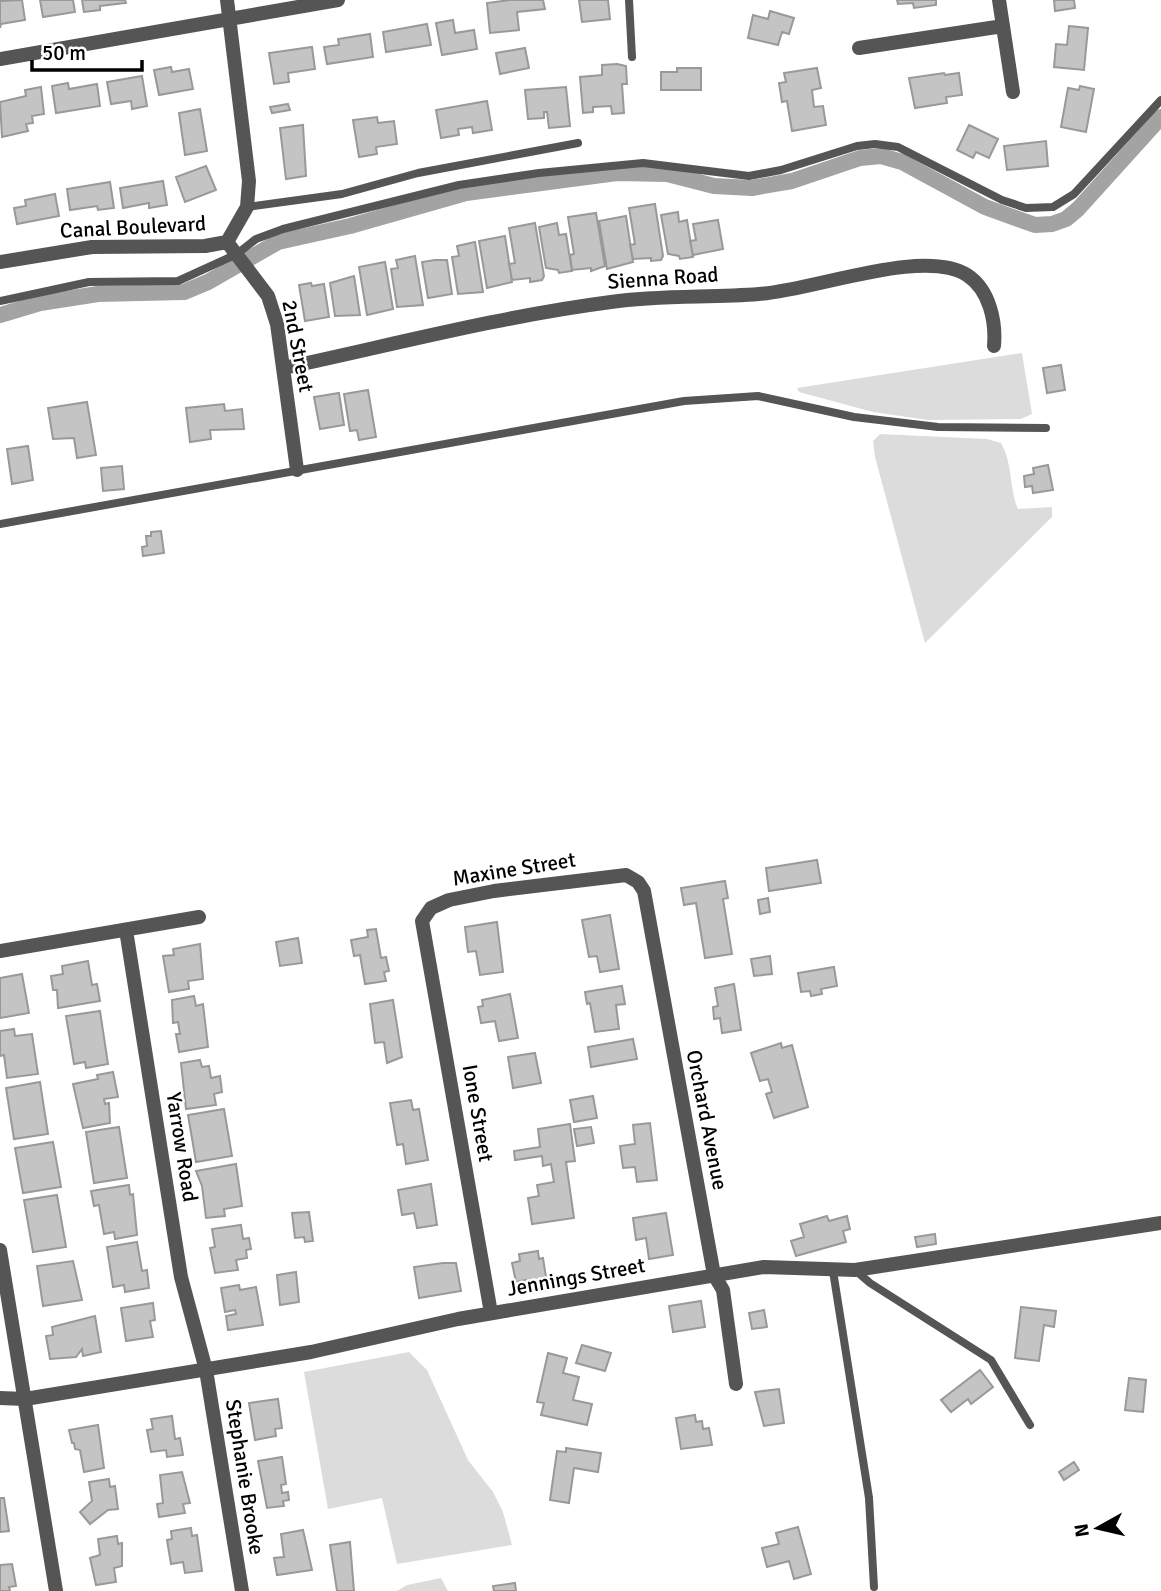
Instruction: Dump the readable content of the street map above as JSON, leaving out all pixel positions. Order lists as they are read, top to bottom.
{
  "streets": {
    "street": [
      "Canal Boulevard",
      "Sienna Road",
      "2nd Street",
      "Maxine Street",
      "Ione Street",
      "Orchard Avenue",
      "Yarrow Road",
      "Jennings Street",
      "Stephanie Brooke"
    ]
  },
  "crossings": [
    ["Canal Boulevard", "2nd Street"],
    ["Sienna Road", "2nd Street"],
    ["Maxine Street", "Ione Street"],
    ["Maxine Street", "Orchard Avenue"],
    ["Ione Street", "Jennings Street"],
    ["Orchard Avenue", "Jennings Street"],
    ["Yarrow Road", "Jennings Street"],
    ["Yarrow Road", "Stephanie Brooke"],
    ["Jennings Street", "Stephanie Brooke"]
  ],
  "scale_bar": "50 m",
  "north": "left"
}
